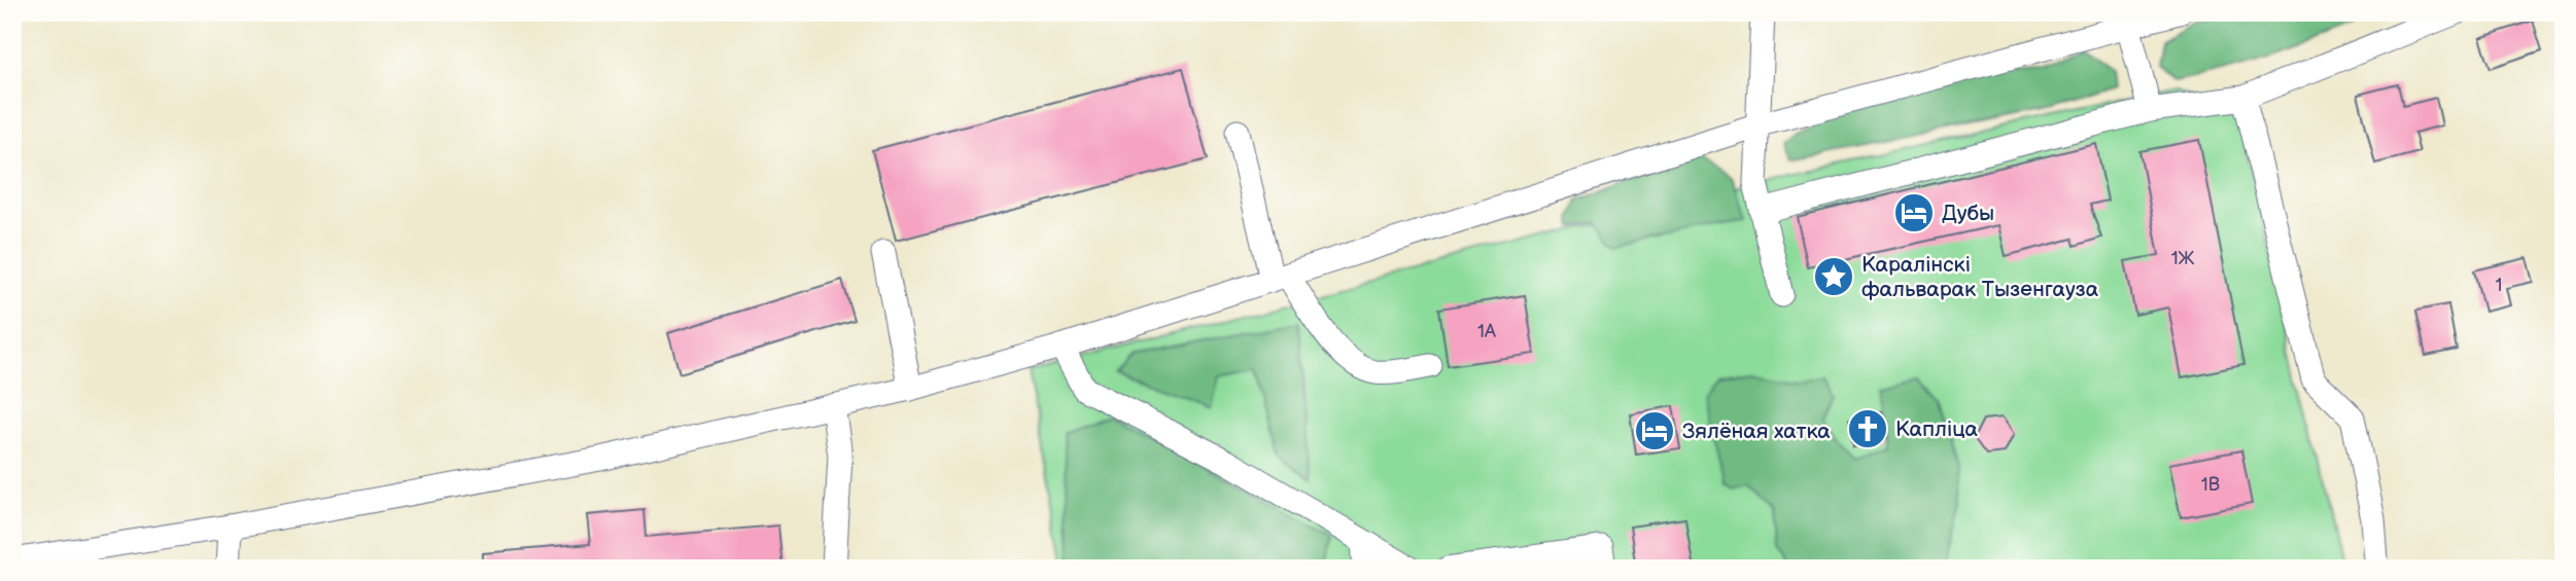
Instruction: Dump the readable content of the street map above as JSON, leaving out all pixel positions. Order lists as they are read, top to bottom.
{
  "places": {
    "hotel": ["Дубы", "Зялёная хатка"],
    "place": ["Каралінскі фальварак Тызенгауза"],
    "church": ["Капліца"]
  },
  "house_numbers": [
    "1Ж",
    "1",
    "1А",
    "1В"
  ]
}
